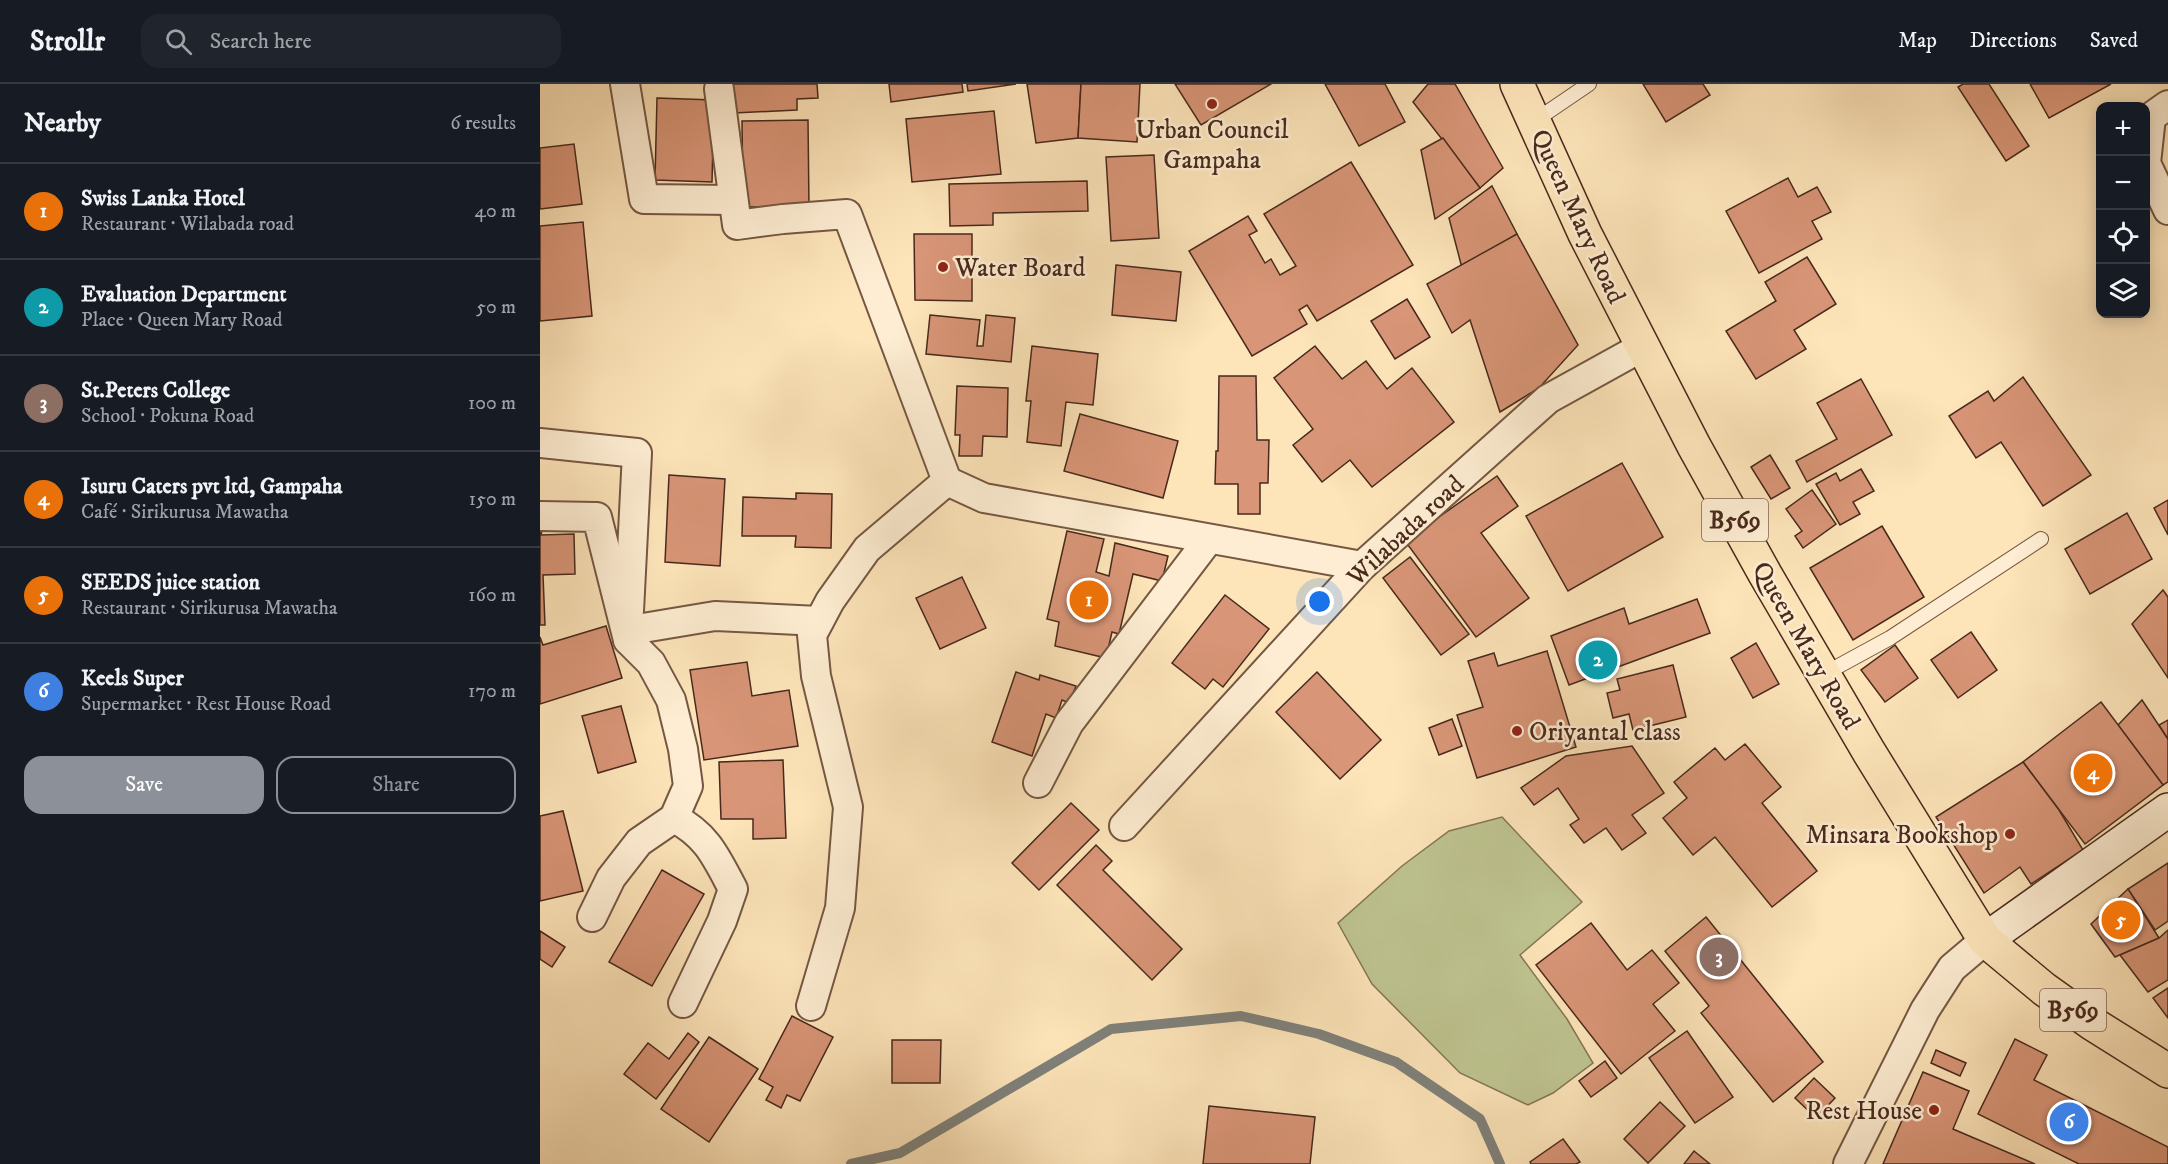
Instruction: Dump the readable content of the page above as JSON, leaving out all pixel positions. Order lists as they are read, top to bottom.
{
  "streets": {
    "main road": ["Queen Mary Road", "B569"],
    "street": ["Wilabada road"]
  },
  "crossings": [
    ["Queen Mary Road", "B569"],
    ["Queen Mary Road", "Wilabada road"]
  ],
  "places": [
    "Urban Council Gampaha",
    "Water Board",
    "Oriyantal class",
    "Minsara Bookshop",
    "Rest House"
  ],
  "page": {
    "header": "Strollr",
    "search": "Search here",
    "nav": ["Map", "Directions", "Saved"],
    "heading": ["Nearby", "6 results"],
    "map_buttons": ["+", "−"],
    "list": [
      {
        "mark": "1",
        "name": "Swiss Lanka Hotel",
        "note": "Restaurant · Wilabada road",
        "value": "40 m"
      },
      {
        "mark": "2",
        "name": "Evaluation Department",
        "note": "Place · Queen Mary Road",
        "value": "50 m"
      },
      {
        "mark": "3",
        "name": "St.Peters College",
        "note": "School · Pokuna Road",
        "value": "100 m"
      },
      {
        "mark": "4",
        "name": "Isuru Caters pvt ltd, Gampaha",
        "note": "Café · Sirikurusa Mawatha",
        "value": "150 m"
      },
      {
        "mark": "5",
        "name": "SEEDS juice station",
        "note": "Restaurant · Sirikurusa Mawatha",
        "value": "160 m"
      },
      {
        "mark": "6",
        "name": "Keels Super",
        "note": "Supermarket · Rest House Road",
        "value": "170 m"
      }
    ],
    "pins": [
      "1",
      "2",
      "4",
      "5",
      "3",
      "6"
    ],
    "buttons": ["Save", "Share"]
  }
}
